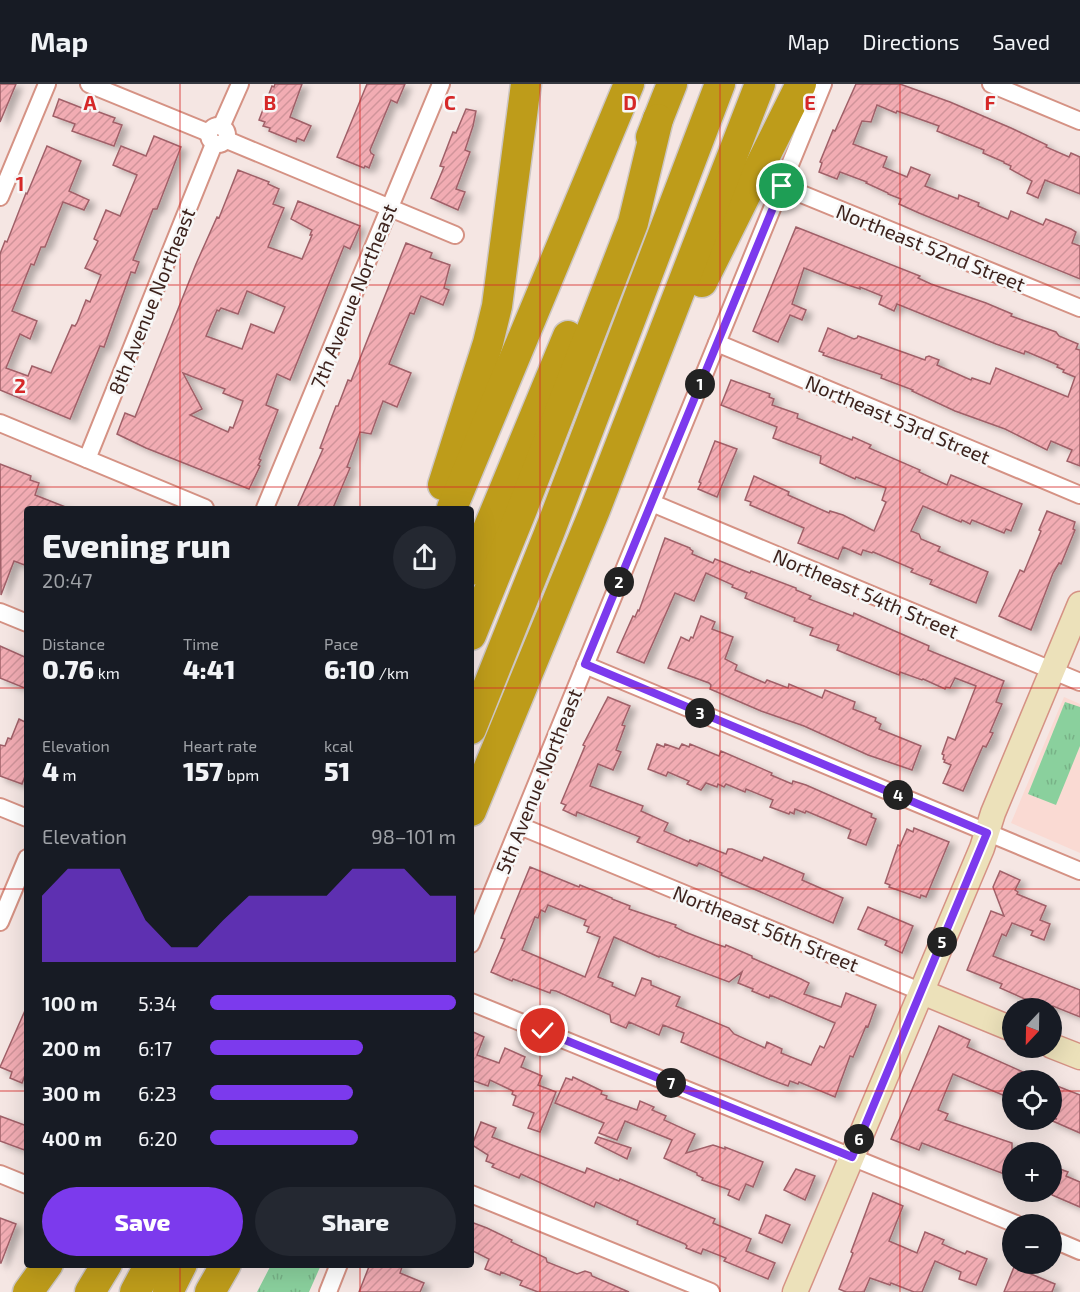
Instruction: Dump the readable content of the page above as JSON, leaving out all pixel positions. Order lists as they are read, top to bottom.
{
  "streets": {
    "street": [
      "Northeast 52nd Street",
      "7th Avenue Northeast",
      "8th Avenue Northeast",
      "Northeast 53rd Street",
      "Northeast 54th Street",
      "5th Avenue Northeast",
      "Northeast 56th Street"
    ]
  },
  "crossings": [
    ["Northeast 52nd Street", "5th Avenue Northeast"],
    ["Northeast 53rd Street", "5th Avenue Northeast"],
    ["Northeast 54th Street", "5th Avenue Northeast"],
    ["5th Avenue Northeast", "Northeast 56th Street"]
  ],
  "north": "bottom",
  "page": {
    "header": "Map",
    "nav": ["Map", "Directions", "Saved"],
    "pins": [
      "1",
      "2",
      "3",
      "4",
      "5",
      "7",
      "6"
    ],
    "heading": ["Evening run", "20:47"],
    "stats": [
      ["Distance", "0.76 km"],
      ["Time", "4:41"],
      ["Pace", "6:10 /km"],
      ["Elevation", "4 m"],
      ["Heart rate", "157 bpm"],
      ["kcal", "51"]
    ],
    "chart": ["Elevation", "98–101 m"],
    "list": [
      {
        "name": "100 m",
        "note": "5:34"
      },
      {
        "name": "200 m",
        "note": "6:17"
      },
      {
        "name": "300 m",
        "note": "6:23"
      },
      {
        "name": "400 m",
        "note": "6:20"
      }
    ],
    "map_buttons": ["+", "−"],
    "buttons": ["Save", "Share"]
  },
  "grid": {
    "columns": [
      "A",
      "B",
      "C",
      "D",
      "E",
      "F"
    ],
    "rows": ["1", "2"]
  }
}
